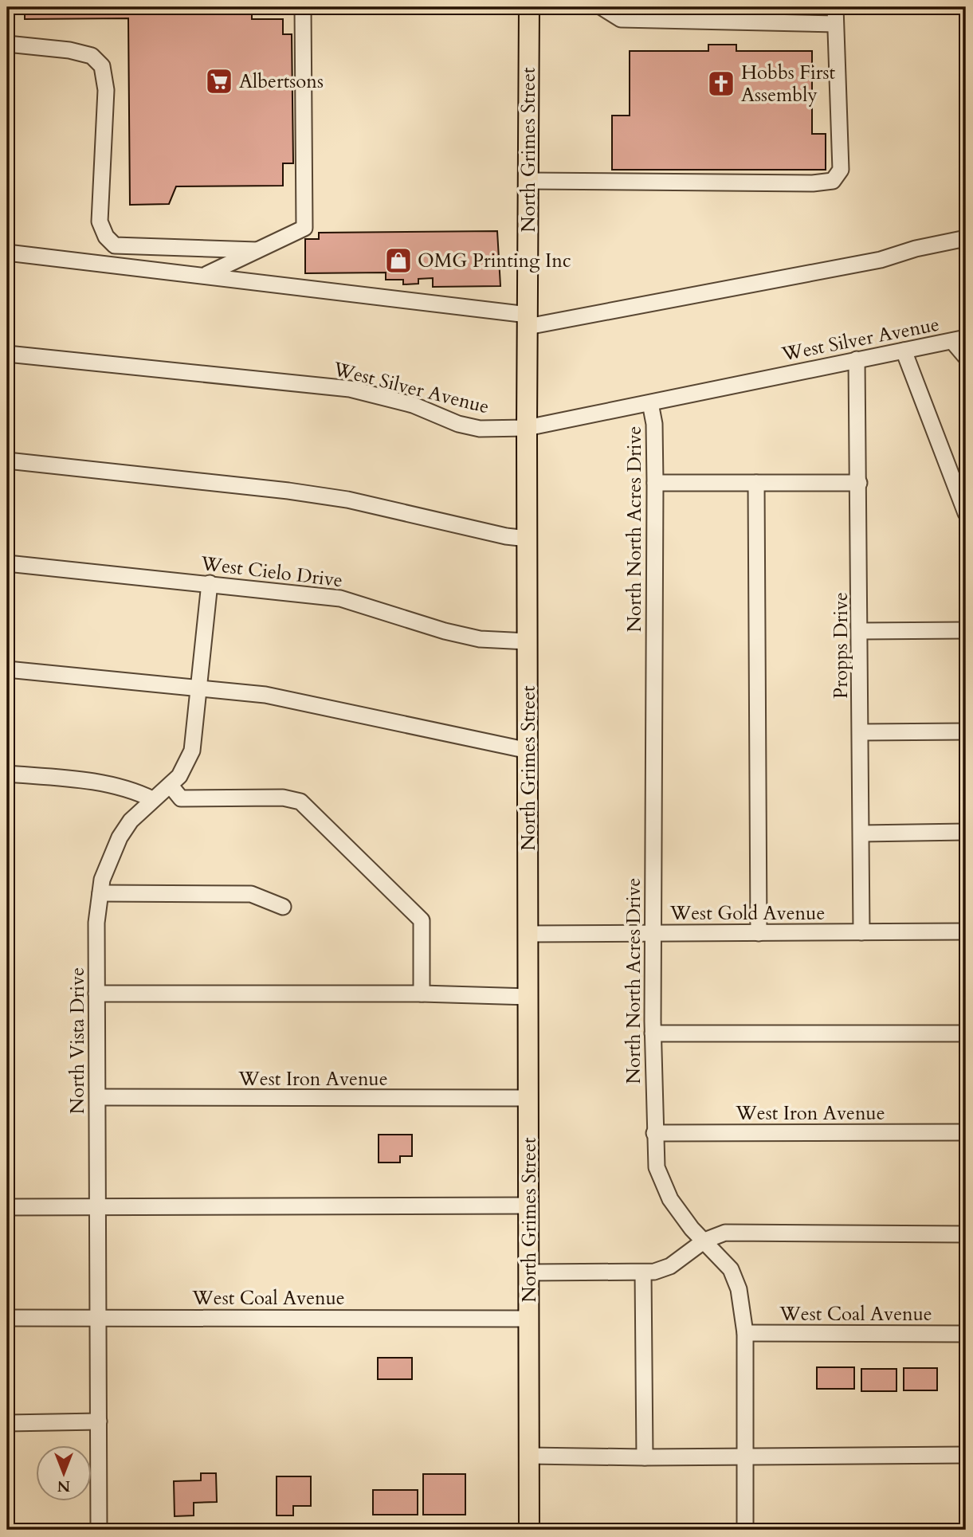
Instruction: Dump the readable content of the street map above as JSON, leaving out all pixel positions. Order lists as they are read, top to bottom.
{
  "streets": {
    "main road": ["North Grimes Street"],
    "street": [
      "West Silver Avenue",
      "North North Acres Drive",
      "West Cielo Drive",
      "Propps Drive",
      "West Gold Avenue",
      "North Vista Drive",
      "West Iron Avenue",
      "West Coal Avenue"
    ]
  },
  "crossings": [
    ["North Grimes Street", "West Silver Avenue"],
    ["North Grimes Street", "West Cielo Drive"],
    ["North Grimes Street", "West Gold Avenue"],
    ["North Grimes Street", "West Iron Avenue"],
    ["North Grimes Street", "West Coal Avenue"],
    ["West Silver Avenue", "North North Acres Drive"],
    ["West Silver Avenue", "Propps Drive"],
    ["North North Acres Drive", "West Gold Avenue"],
    ["North North Acres Drive", "West Iron Avenue"],
    ["North North Acres Drive", "West Coal Avenue"],
    ["West Cielo Drive", "North Vista Drive"],
    ["Propps Drive", "West Gold Avenue"],
    ["North Vista Drive", "West Iron Avenue"],
    ["North Vista Drive", "West Coal Avenue"]
  ],
  "places": {
    "supermarket": ["Albertsons"],
    "church": ["Hobbs First Assembly"],
    "shop": ["OMG Printing Inc"]
  },
  "north": "bottom"
}
